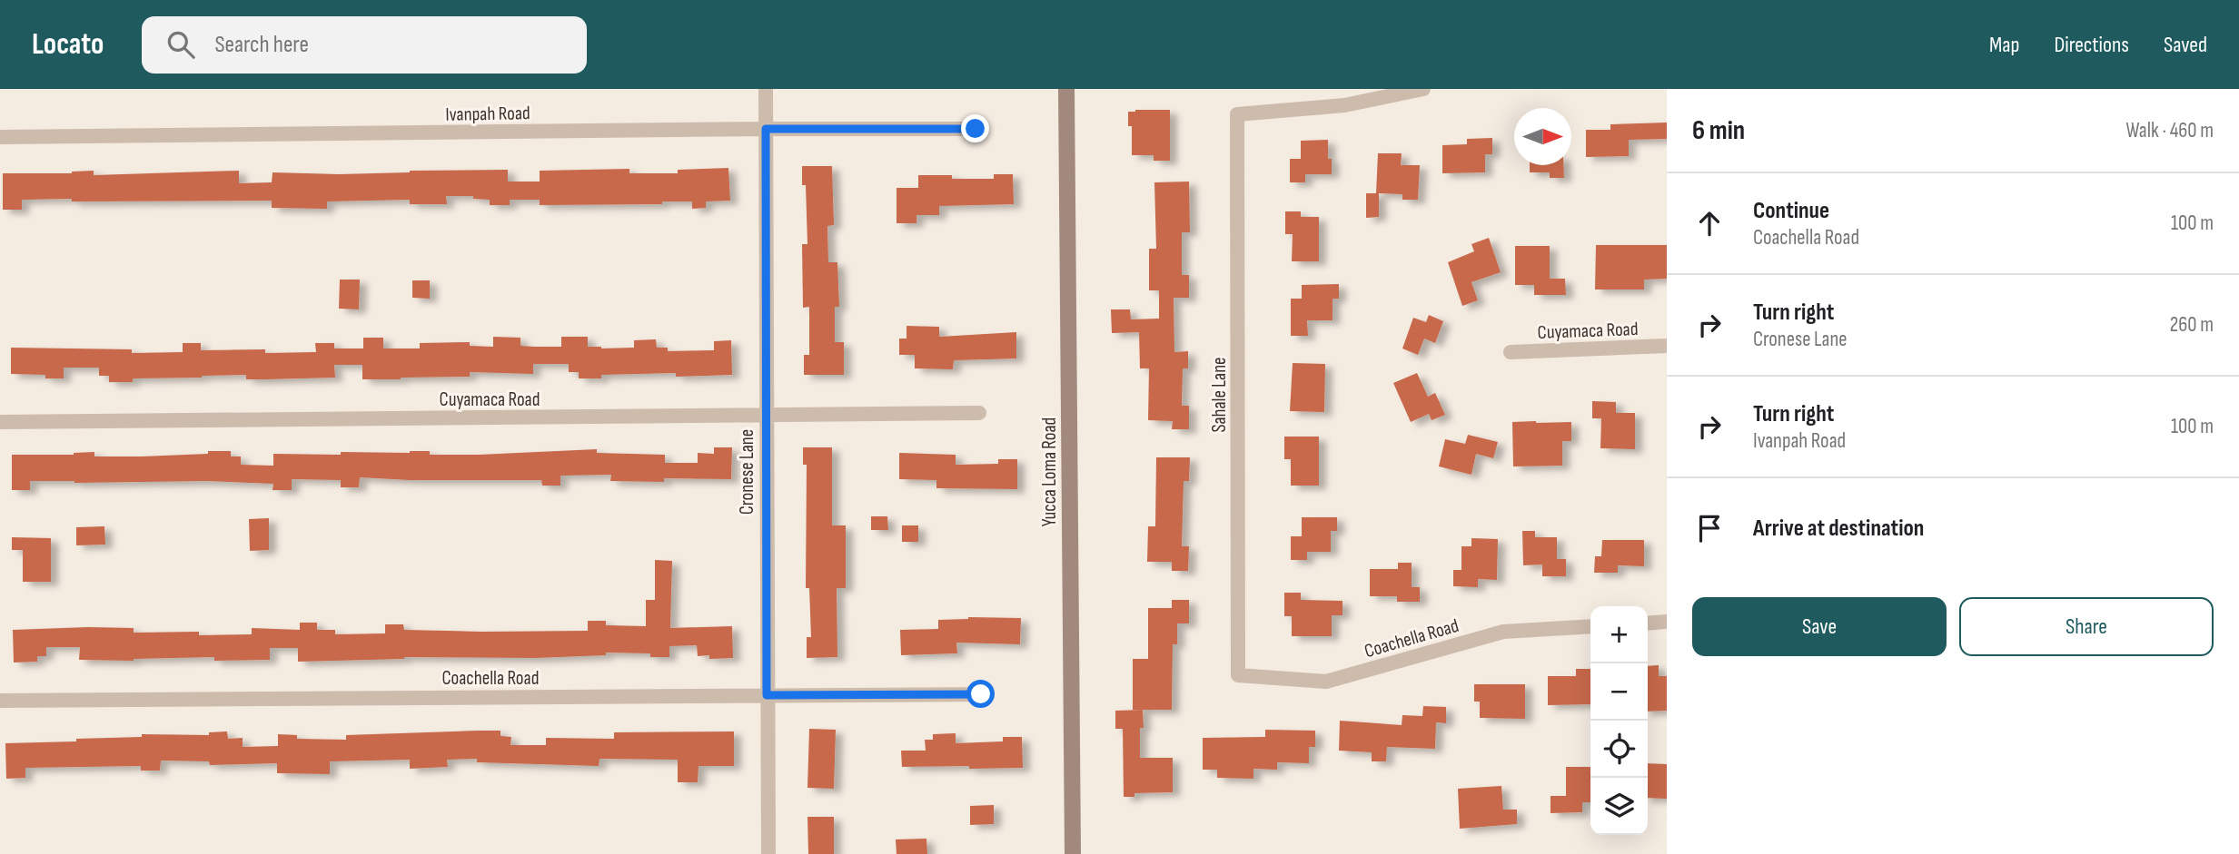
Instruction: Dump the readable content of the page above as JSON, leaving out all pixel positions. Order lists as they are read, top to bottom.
{
  "streets": {
    "main road": ["Yucca Loma Road"],
    "street": [
      "Ivanpah Road",
      "Cuyamaca Road",
      "Sahale Lane",
      "Cronese Lane",
      "Coachella Road"
    ]
  },
  "crossings": [
    ["Ivanpah Road", "Cronese Lane"],
    ["Cuyamaca Road", "Cronese Lane"],
    ["Sahale Lane", "Coachella Road"],
    ["Cronese Lane", "Coachella Road"]
  ],
  "north": "right",
  "page": {
    "header": "Locato",
    "search": "Search here",
    "nav": ["Map", "Directions", "Saved"],
    "heading": ["6 min", "Walk · 460 m"],
    "list": [
      ["Continue", "Coachella Road", "100 m"],
      ["Turn right", "Cronese Lane", "260 m"],
      ["Turn right", "Ivanpah Road", "100 m"],
      "Arrive at destination"
    ],
    "buttons": ["Save", "Share"],
    "map_buttons": ["+", "−"]
  }
}
